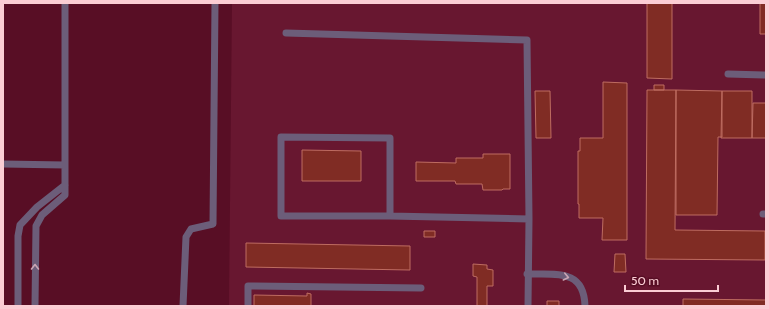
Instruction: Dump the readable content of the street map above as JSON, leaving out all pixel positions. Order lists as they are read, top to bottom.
{
  "scale_bar": "50 m"
}
